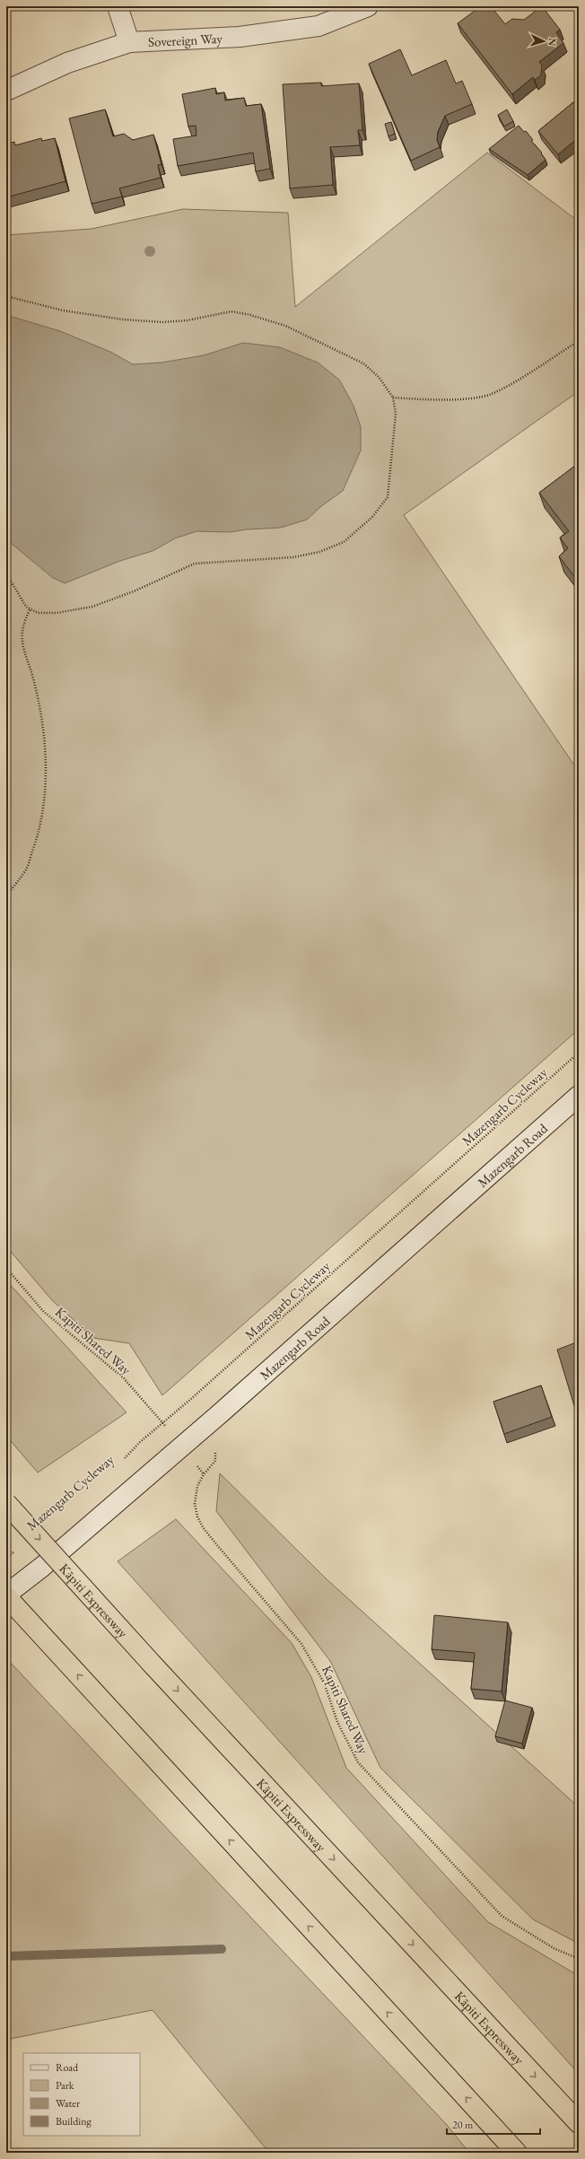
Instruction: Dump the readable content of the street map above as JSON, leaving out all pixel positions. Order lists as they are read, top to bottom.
{
  "streets": {
    "highway": ["Kāpiti Expressway"],
    "main road": ["Sovereign Way", "Mazengarb Road"],
    "path": ["Mazengarb Cycleway", "Kapiti Shared Way"]
  },
  "crossings": [
    ["Mazengarb Cycleway", "Kapiti Shared Way"]
  ],
  "legend": [
    "Road",
    "Park",
    "Water",
    "Building"
  ],
  "scale_bar": "20 m",
  "north": "right"
}
